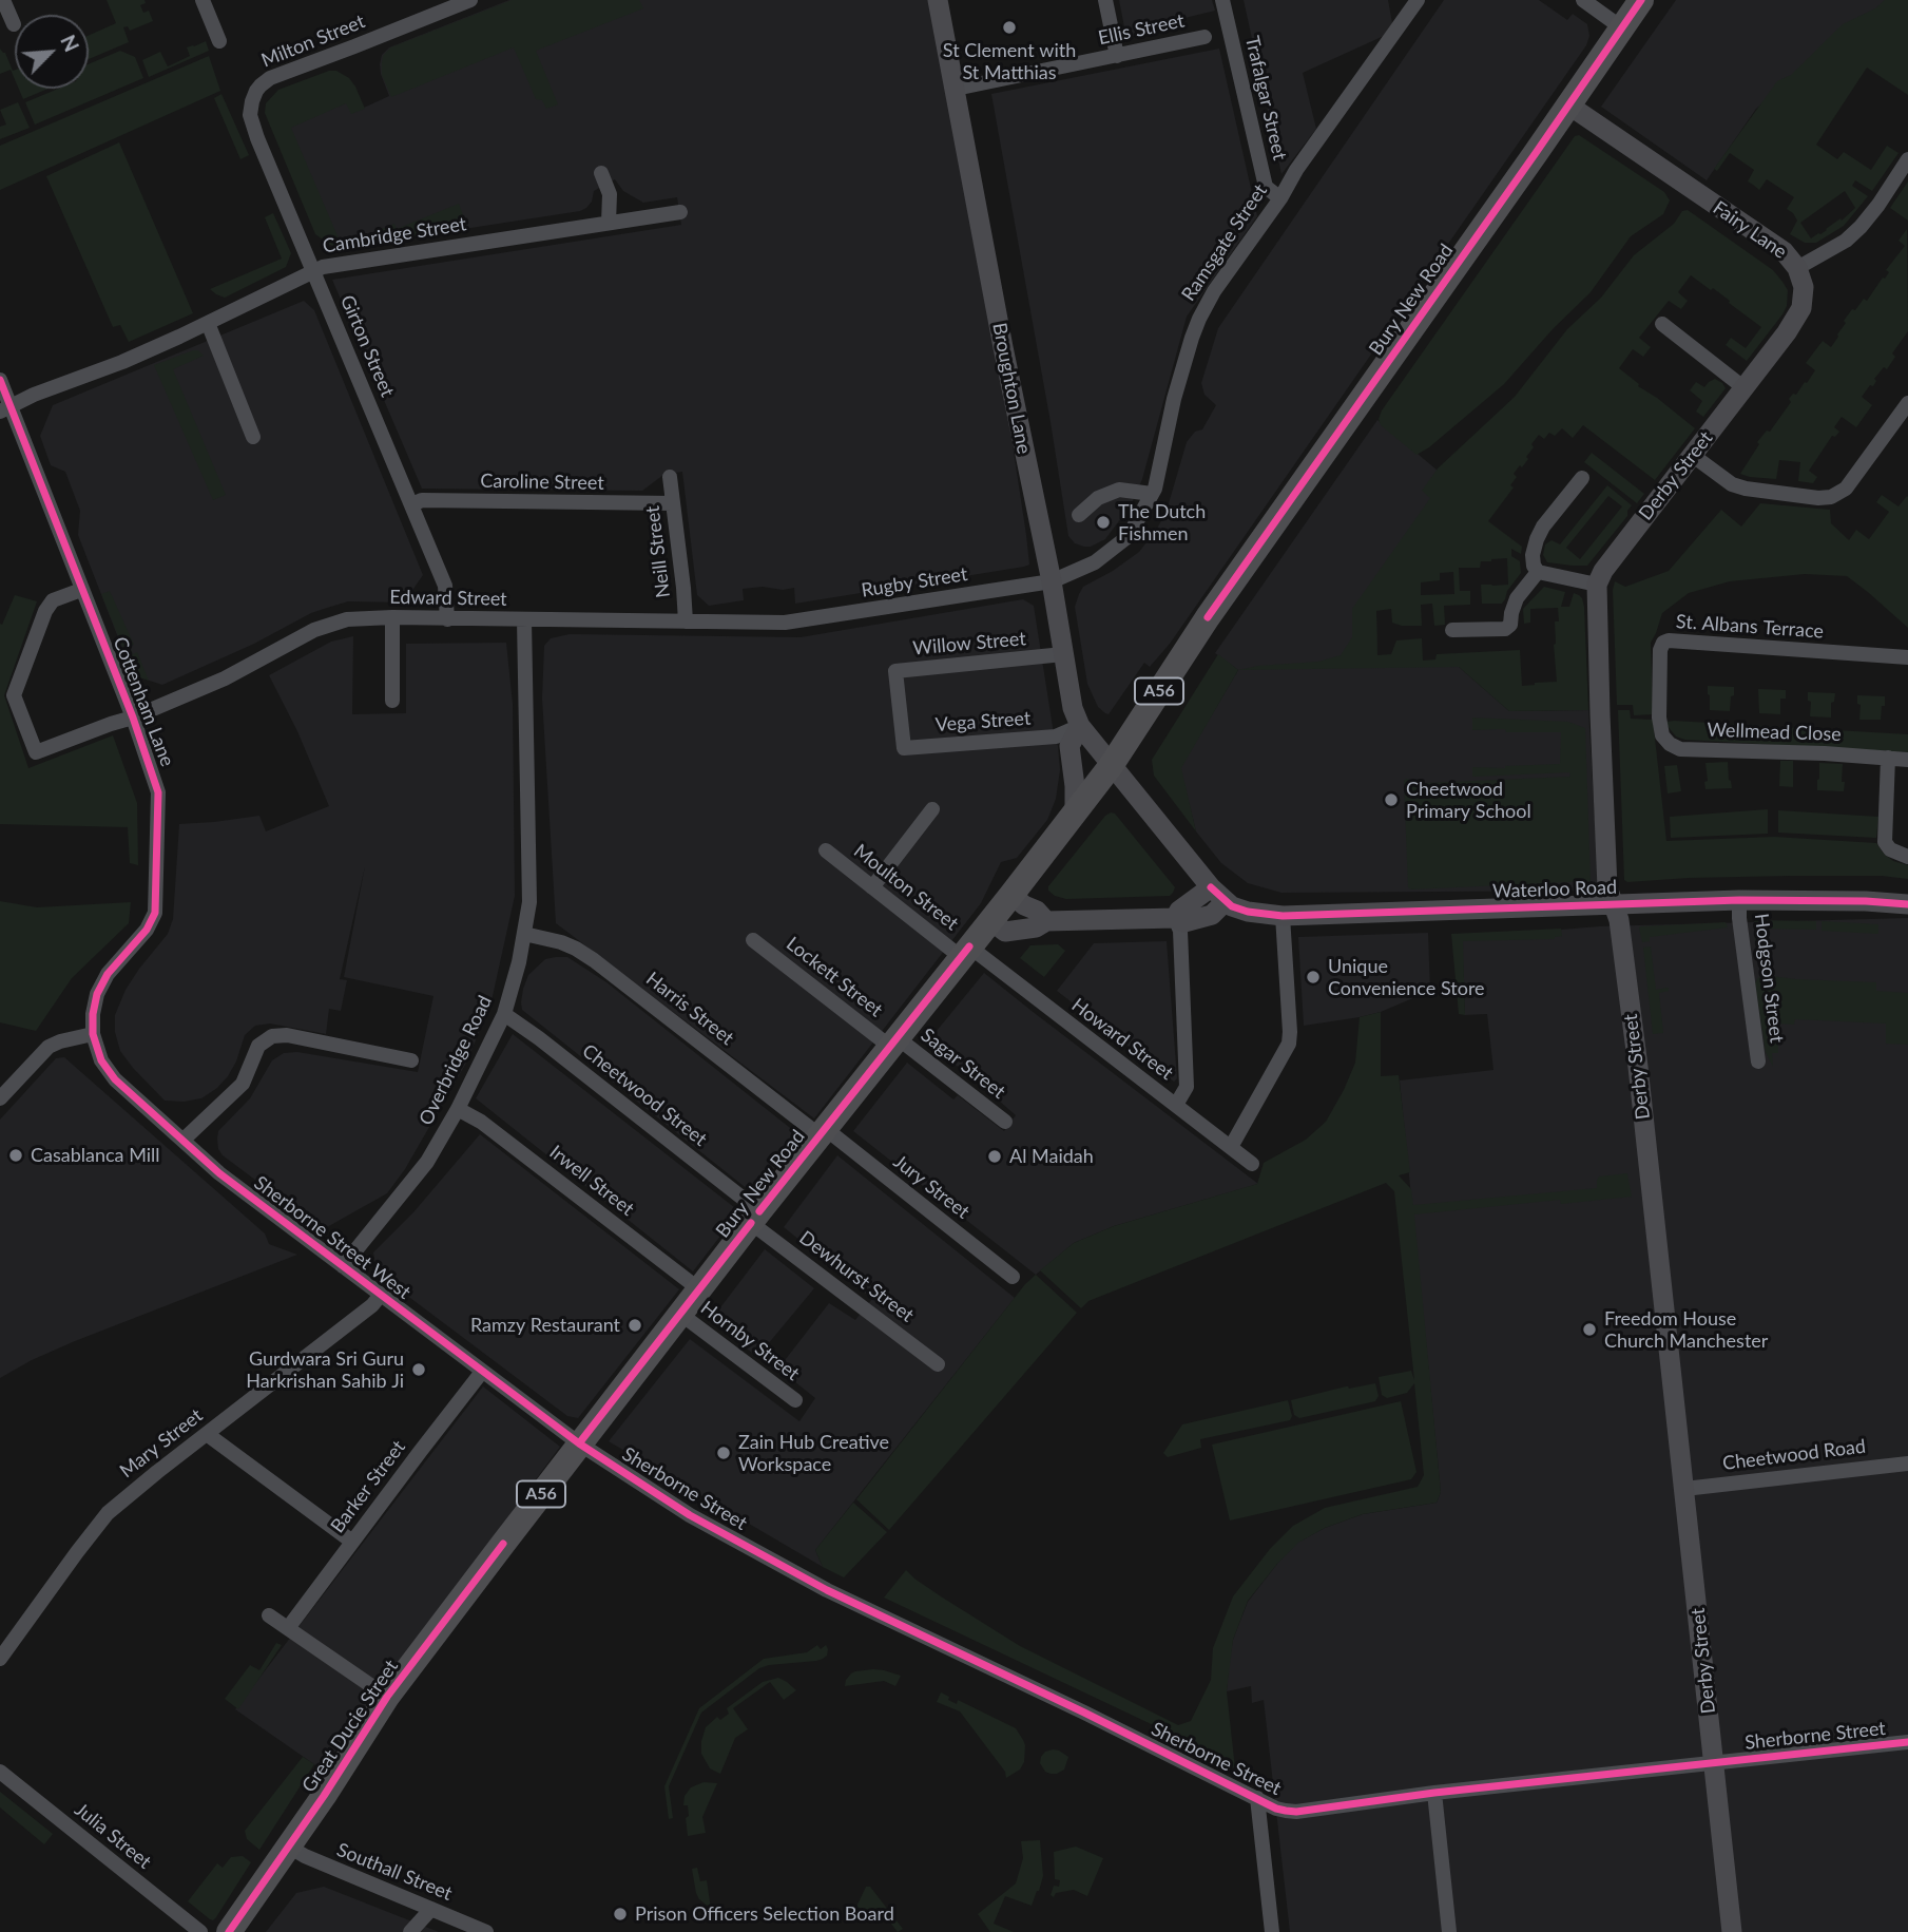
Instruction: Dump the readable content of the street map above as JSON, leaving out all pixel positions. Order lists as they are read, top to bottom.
{
  "streets": {
    "highway": ["Bury New Road", "A56", "Great Ducie Street"],
    "street": [
      "Ellis Street",
      "Milton Street",
      "Trafalgar Street",
      "Fairy Lane",
      "Cambridge Street",
      "Ramsgate Street",
      "Girton Street",
      "Broughton Lane",
      "Derby Street",
      "Caroline Street",
      "Neill Street",
      "Rugby Street",
      "Edward Street",
      "St. Albans Terrace",
      "Willow Street",
      "Cottenham Lane",
      "Vega Street",
      "Wellmead Close",
      "Moulton Street",
      "Waterloo Road",
      "Lockett Street",
      "Hodgson Street",
      "Harris Street",
      "Howard Street",
      "Overbridge Road",
      "Sagar Street",
      "Cheetwood Street",
      "Irwell Street",
      "Jury Street",
      "Sherborne Street West",
      "Dewhurst Street",
      "Hornby Street",
      "Mary Street",
      "Cheetwood Road",
      "Barker Street",
      "Sherborne Street",
      "Julia Street",
      "Southall Street"
    ]
  },
  "crossings": [
    ["Ellis Street", "Broughton Lane"],
    ["Milton Street", "Girton Street"],
    ["Trafalgar Street", "Ramsgate Street"],
    ["Fairy Lane", "Bury New Road"],
    ["Fairy Lane", "Derby Street"],
    ["Cambridge Street", "Girton Street"],
    ["Cambridge Street", "Cottenham Lane"],
    ["Ramsgate Street", "Broughton Lane"],
    ["Ramsgate Street", "Rugby Street"],
    ["Bury New Road", "Broughton Lane"],
    ["Bury New Road", "Moulton Street"],
    ["Bury New Road", "Lockett Street"],
    ["Bury New Road", "Harris Street"],
    ["Bury New Road", "Howard Street"],
    ["Bury New Road", "Sagar Street"],
    ["Bury New Road", "Cheetwood Street"],
    ["Bury New Road", "Irwell Street"],
    ["Bury New Road", "Jury Street"],
    ["Bury New Road", "Sherborne Street West"],
    ["Bury New Road", "Dewhurst Street"],
    ["Bury New Road", "Hornby Street"],
    ["Bury New Road", "Sherborne Street"],
    ["Bury New Road", "Great Ducie Street"],
    ["Girton Street", "Caroline Street"],
    ["Girton Street", "Edward Street"],
    ["Broughton Lane", "Rugby Street"],
    ["Broughton Lane", "Willow Street"],
    ["Broughton Lane", "Vega Street"],
    ["Derby Street", "Waterloo Road"],
    ["Derby Street", "Cheetwood Road"],
    ["Derby Street", "Sherborne Street"],
    ["Caroline Street", "Neill Street"],
    ["Neill Street", "Edward Street"],
    ["Rugby Street", "Edward Street"],
    ["Edward Street", "Cottenham Lane"],
    ["Edward Street", "Overbridge Road"],
    ["St. Albans Terrace", "Wellmead Close"],
    ["Willow Street", "Vega Street"],
    ["Cottenham Lane", "Sherborne Street West"],
    ["Moulton Street", "Howard Street"],
    ["Waterloo Road", "Hodgson Street"],
    ["Lockett Street", "Sagar Street"],
    ["Harris Street", "Overbridge Road"],
    ["Harris Street", "Jury Street"],
    ["Overbridge Road", "Cheetwood Street"],
    ["Overbridge Road", "Irwell Street"],
    ["Overbridge Road", "Sherborne Street West"],
    ["Cheetwood Street", "Dewhurst Street"],
    ["Sherborne Street West", "Mary Street"],
    ["Sherborne Street West", "Barker Street"],
    ["Sherborne Street West", "Sherborne Street"],
    ["Sherborne Street West", "Great Ducie Street"],
    ["Sherborne Street", "Great Ducie Street"],
    ["Great Ducie Street", "Southall Street"]
  ],
  "places": [
    "St Clement with St Matthias",
    "The Dutch Fishmen",
    "Cheetwood Primary School",
    "Unique Convenience Store",
    "Casablanca Mill",
    "Al Maidah",
    "Ramzy Restaurant",
    "Freedom House Church Manchester",
    "Gurdwara Sri Guru Harkrishan Sahib Ji",
    "Zain Hub Creative Workspace",
    "Prison Officers Selection Board"
  ],
  "north": "top right"
}
